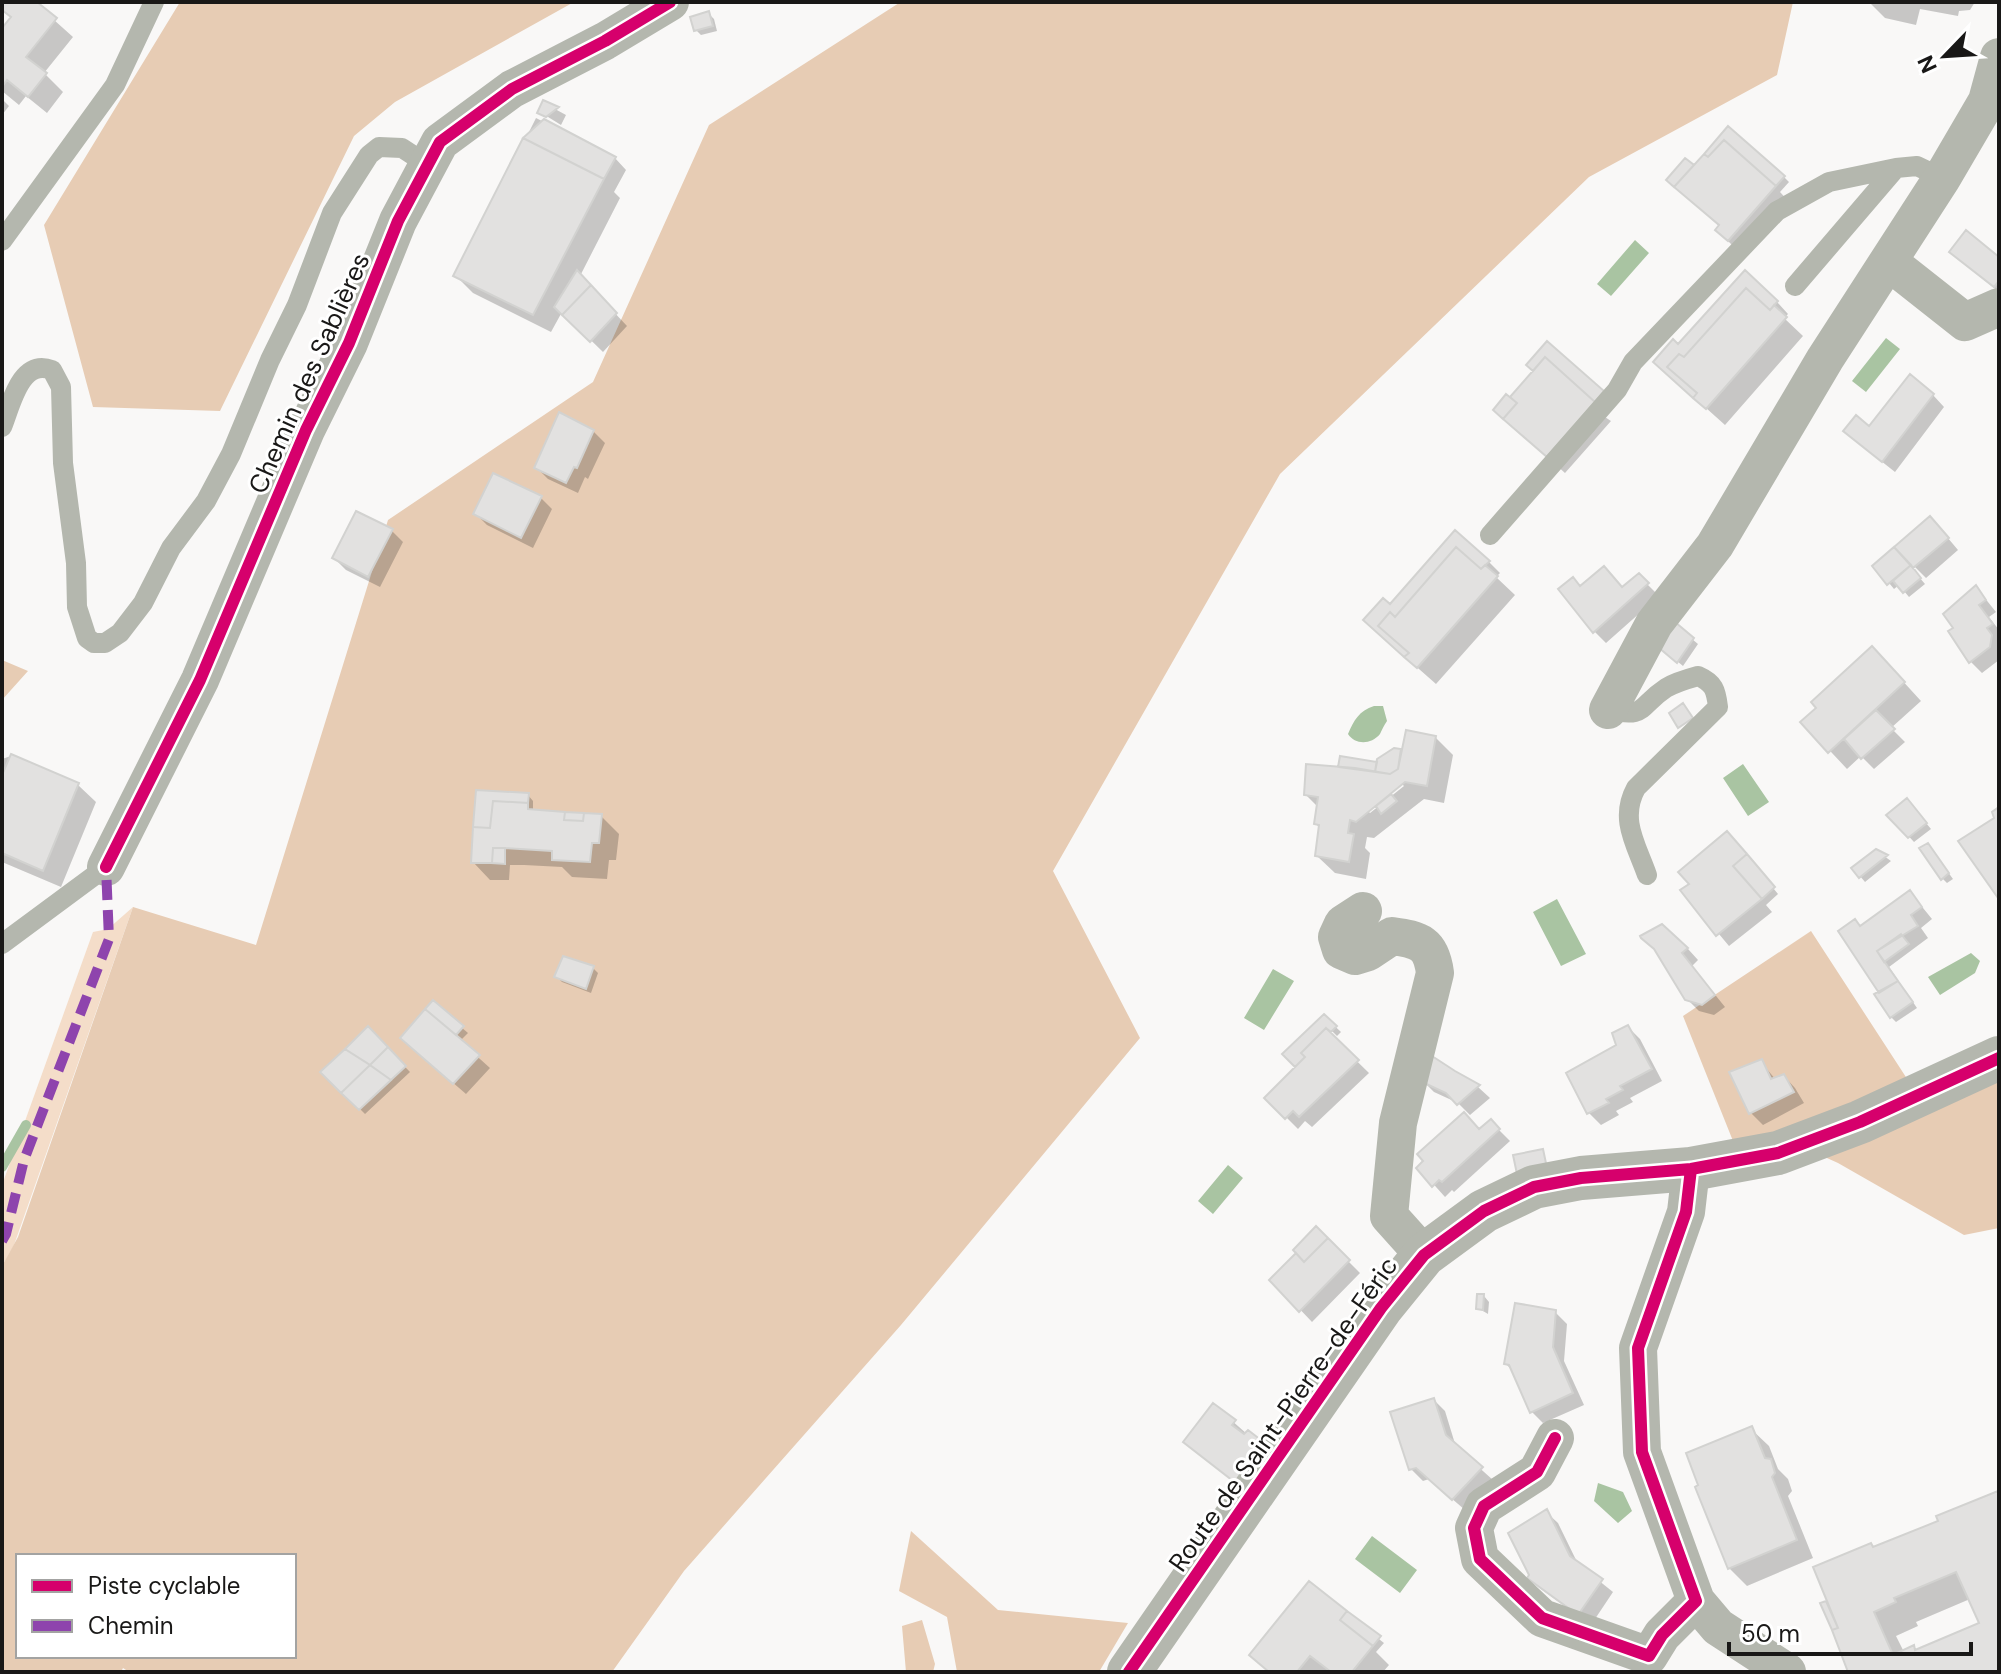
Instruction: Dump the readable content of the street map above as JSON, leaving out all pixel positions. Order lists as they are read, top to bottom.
{
  "streets": {
    "street": ["Chemin des Sablières", "Route de Saint-Pierre-de-Féric"]
  },
  "legend": ["Piste cyclable", "Chemin"],
  "scale_bar": "50 m",
  "north": "bottom left"
}
